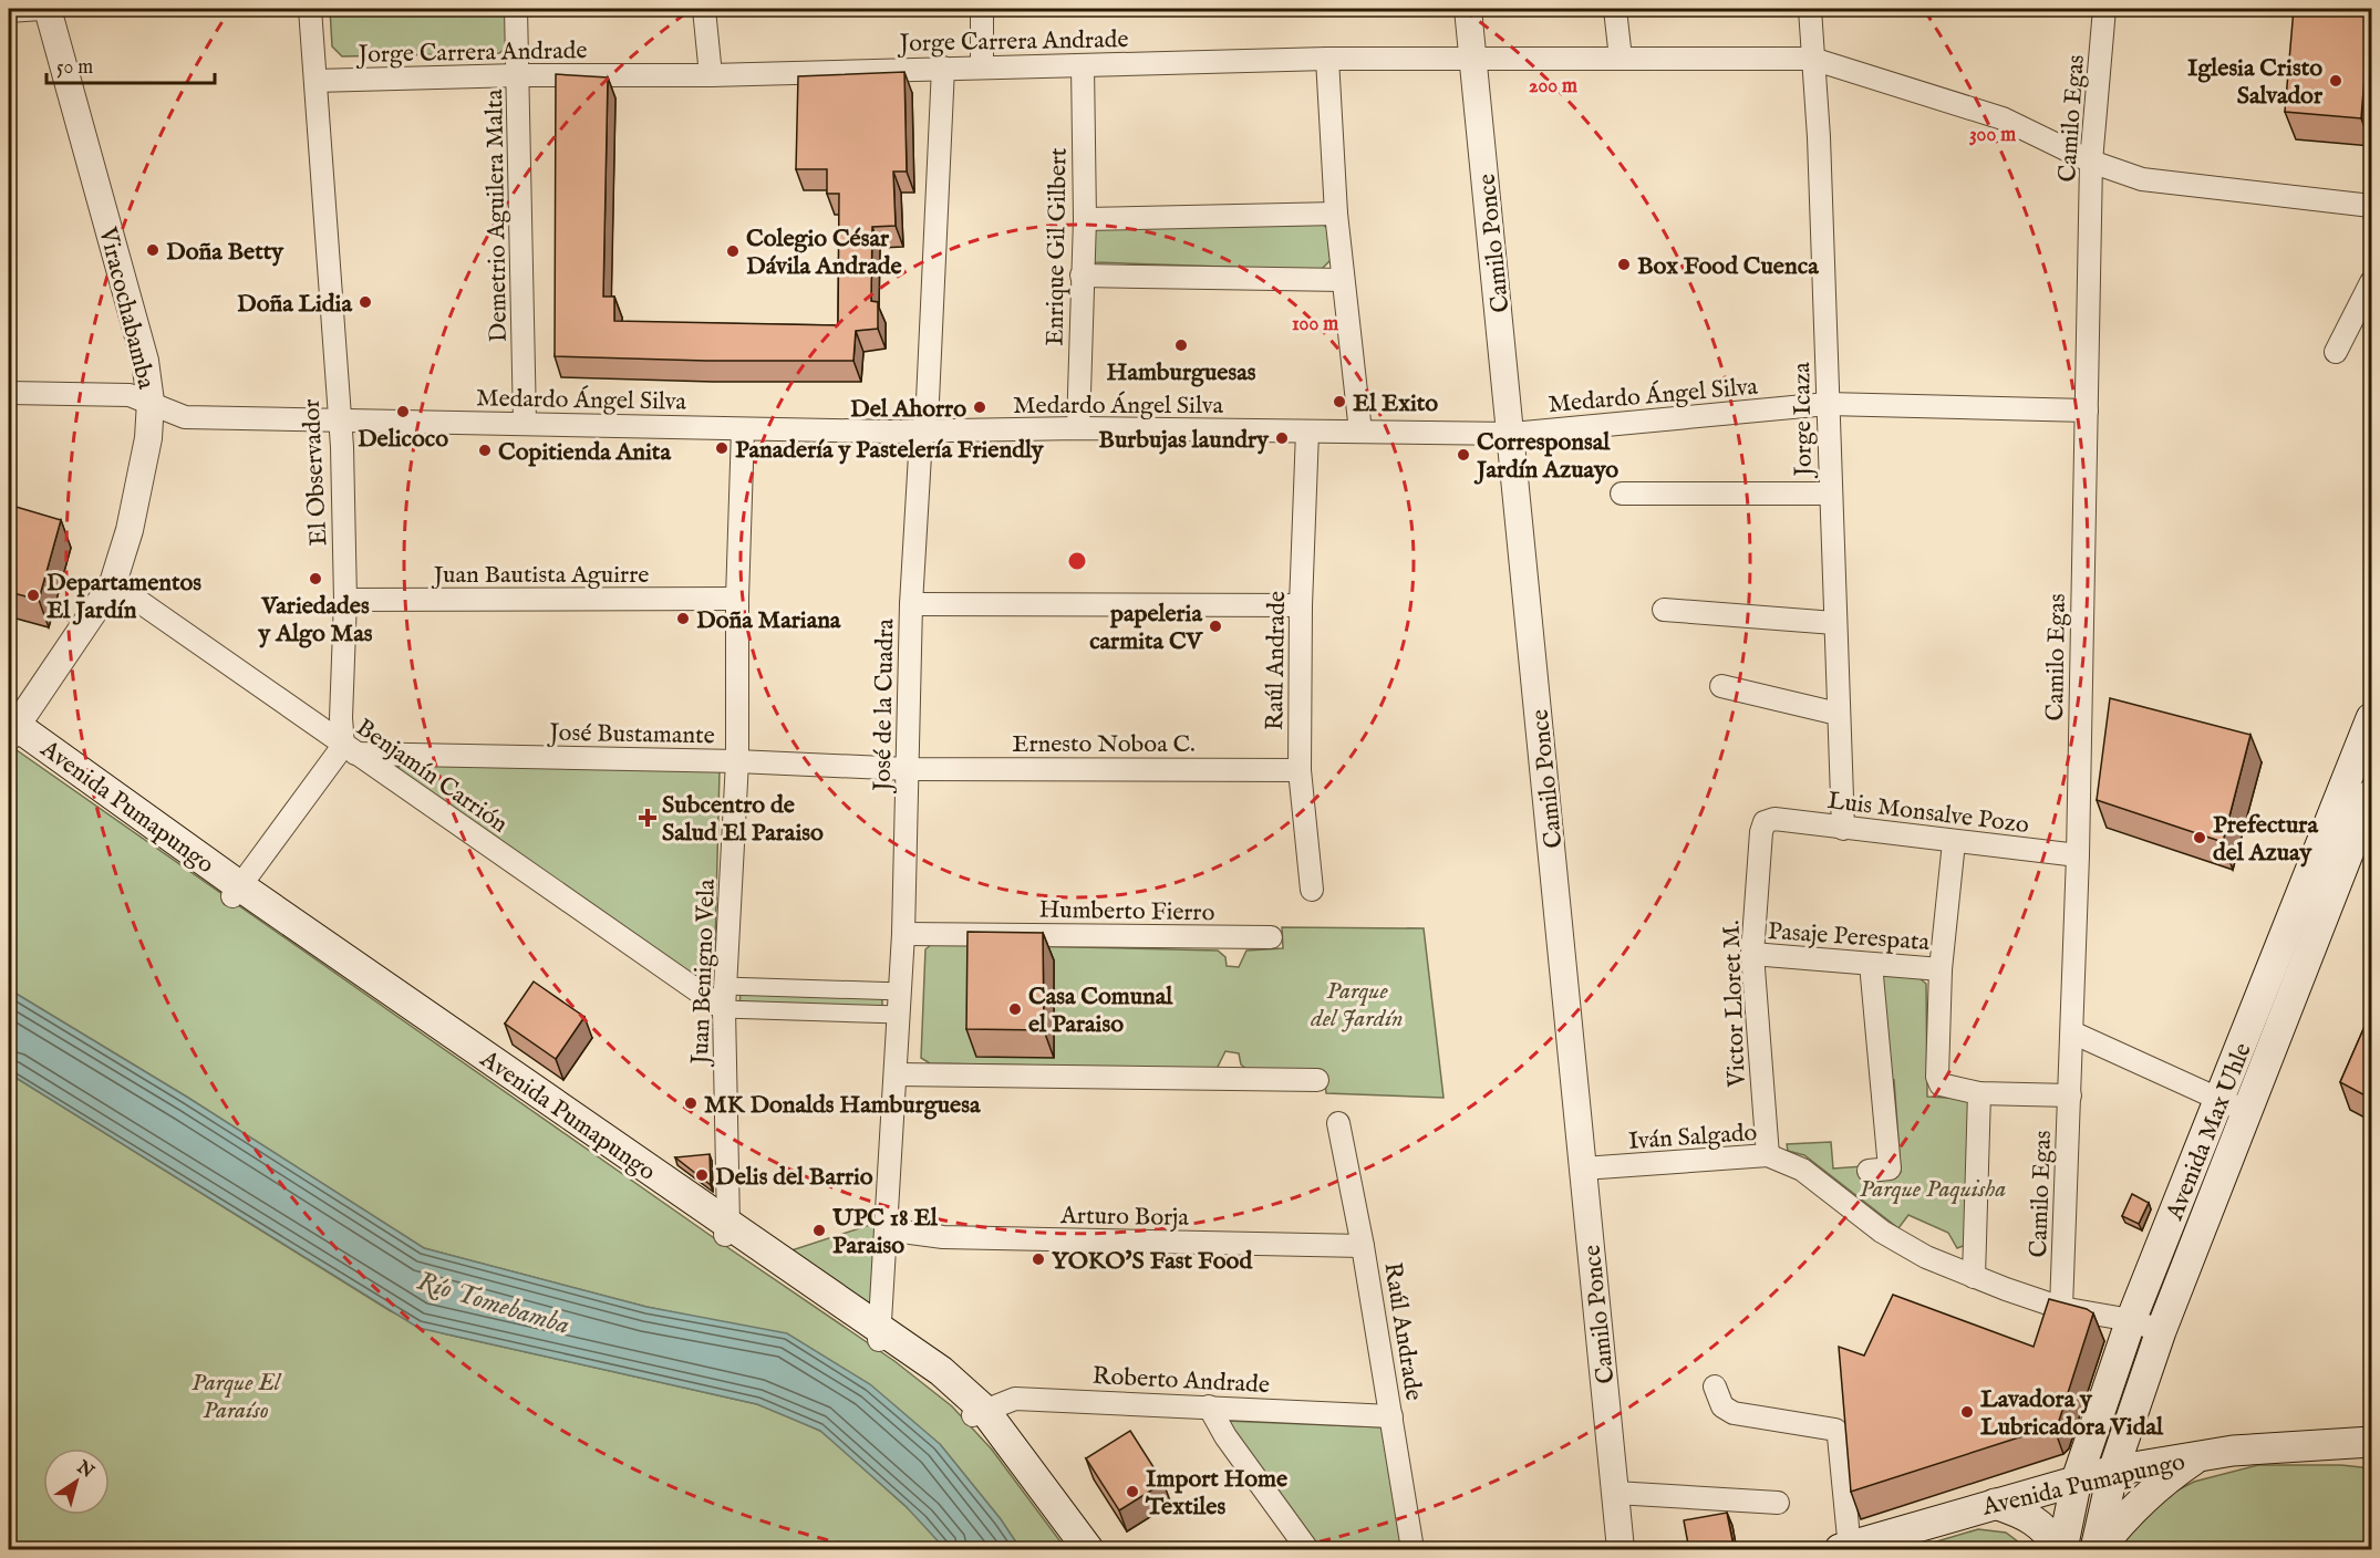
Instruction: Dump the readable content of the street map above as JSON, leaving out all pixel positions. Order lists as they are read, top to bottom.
{
  "streets": {
    "main road": ["Avenida Pumapungo", "Avenida Max Uhle"],
    "street": [
      "Jorge Carrera Andrade",
      "Camilo Egas",
      "Demetrio Aguilera Malta",
      "Camilo Ponce",
      "Enrique Gil Gilbert",
      "Viracochabamba",
      "Medardo Ángel Silva",
      "Jorge Icaza",
      "El Observador",
      "Juan Bautista Aguirre",
      "Raúl Andrade",
      "José de la Cuadra",
      "José Bustamante",
      "Ernesto Noboa C.",
      "Benjamín Carrión",
      "Luis Monsalve Pozo",
      "Humberto Fierro",
      "Pasaje Perespata",
      "Juan Benigno Vela",
      "Victor Lloret M.",
      "Iván Salgado",
      "Arturo Borja",
      "Roberto Andrade"
    ]
  },
  "crossings": [
    ["Jorge Carrera Andrade", "Camilo Egas"],
    ["Jorge Carrera Andrade", "Demetrio Aguilera Malta"],
    ["Jorge Carrera Andrade", "Camilo Ponce"],
    ["Jorge Carrera Andrade", "Enrique Gil Gilbert"],
    ["Jorge Carrera Andrade", "Jorge Icaza"],
    ["Jorge Carrera Andrade", "El Observador"],
    ["Jorge Carrera Andrade", "José de la Cuadra"],
    ["Camilo Egas", "Medardo Ángel Silva"],
    ["Camilo Egas", "Luis Monsalve Pozo"],
    ["Camilo Egas", "Iván Salgado"],
    ["Demetrio Aguilera Malta", "Medardo Ángel Silva"],
    ["Camilo Ponce", "Medardo Ángel Silva"],
    ["Camilo Ponce", "Iván Salgado"],
    ["Enrique Gil Gilbert", "Medardo Ángel Silva"],
    ["Viracochabamba", "Medardo Ángel Silva"],
    ["Viracochabamba", "Benjamín Carrión"],
    ["Viracochabamba", "Avenida Pumapungo"],
    ["Medardo Ángel Silva", "Jorge Icaza"],
    ["Medardo Ángel Silva", "El Observador"],
    ["Medardo Ángel Silva", "Raúl Andrade"],
    ["Medardo Ángel Silva", "José de la Cuadra"],
    ["Medardo Ángel Silva", "Juan Benigno Vela"],
    ["Jorge Icaza", "Luis Monsalve Pozo"],
    ["El Observador", "Juan Bautista Aguirre"],
    ["El Observador", "José Bustamante"],
    ["El Observador", "Benjamín Carrión"],
    ["Juan Bautista Aguirre", "Juan Benigno Vela"],
    ["Raúl Andrade", "Ernesto Noboa C."],
    ["Raúl Andrade", "Arturo Borja"],
    ["Raúl Andrade", "Roberto Andrade"],
    ["José de la Cuadra", "José Bustamante"],
    ["José de la Cuadra", "Ernesto Noboa C."],
    ["José de la Cuadra", "Avenida Pumapungo"],
    ["José de la Cuadra", "Humberto Fierro"],
    ["José de la Cuadra", "Arturo Borja"],
    ["José Bustamante", "Ernesto Noboa C."],
    ["José Bustamante", "Benjamín Carrión"],
    ["José Bustamante", "Juan Benigno Vela"],
    ["Benjamín Carrión", "Juan Benigno Vela"],
    ["Avenida Pumapungo", "Juan Benigno Vela"],
    ["Avenida Pumapungo", "Avenida Max Uhle"],
    ["Avenida Pumapungo", "Roberto Andrade"],
    ["Luis Monsalve Pozo", "Victor Lloret M."],
    ["Pasaje Perespata", "Victor Lloret M."],
    ["Victor Lloret M.", "Iván Salgado"],
    ["Avenida Max Uhle", "Iván Salgado"]
  ],
  "water": ["Río Tomebamba"],
  "parks": ["Parque del Jardín", "Parque Paquisha", "Parque El Paraíso"],
  "places": {
    "other": [
      "Iglesia Cristo Salvador",
      "Doña Betty",
      "Colegio César Dávila Andrade",
      "Box Food Cuenca",
      "Doña Lidia",
      "Hamburguesas",
      "El Exito",
      "Del Ahorro",
      "Delicoco",
      "Burbujas laundry",
      "Panadería y Pastelería Friendly",
      "Copitienda Anita",
      "Corresponsal Jardín Azuayo",
      "Variedades y Algo Mas",
      "Departamentos El Jardín",
      "Doña Mariana",
      "papeleria carmita CV",
      "Prefectura del Azuay",
      "Casa Comunal el Paraiso",
      "MK Donalds Hamburguesa",
      "Delis del Barrio",
      "UPC 18 El Paraiso",
      "YOKO'S Fast Food",
      "Lavadora y Lubricadora Vidal",
      "Import Home Textiles"
    ],
    "health": ["Subcentro de Salud El Paraiso"]
  },
  "scale_bar": "50 m",
  "north": "top right",
  "rings": ["200 m", "300 m", "100 m"]
}
